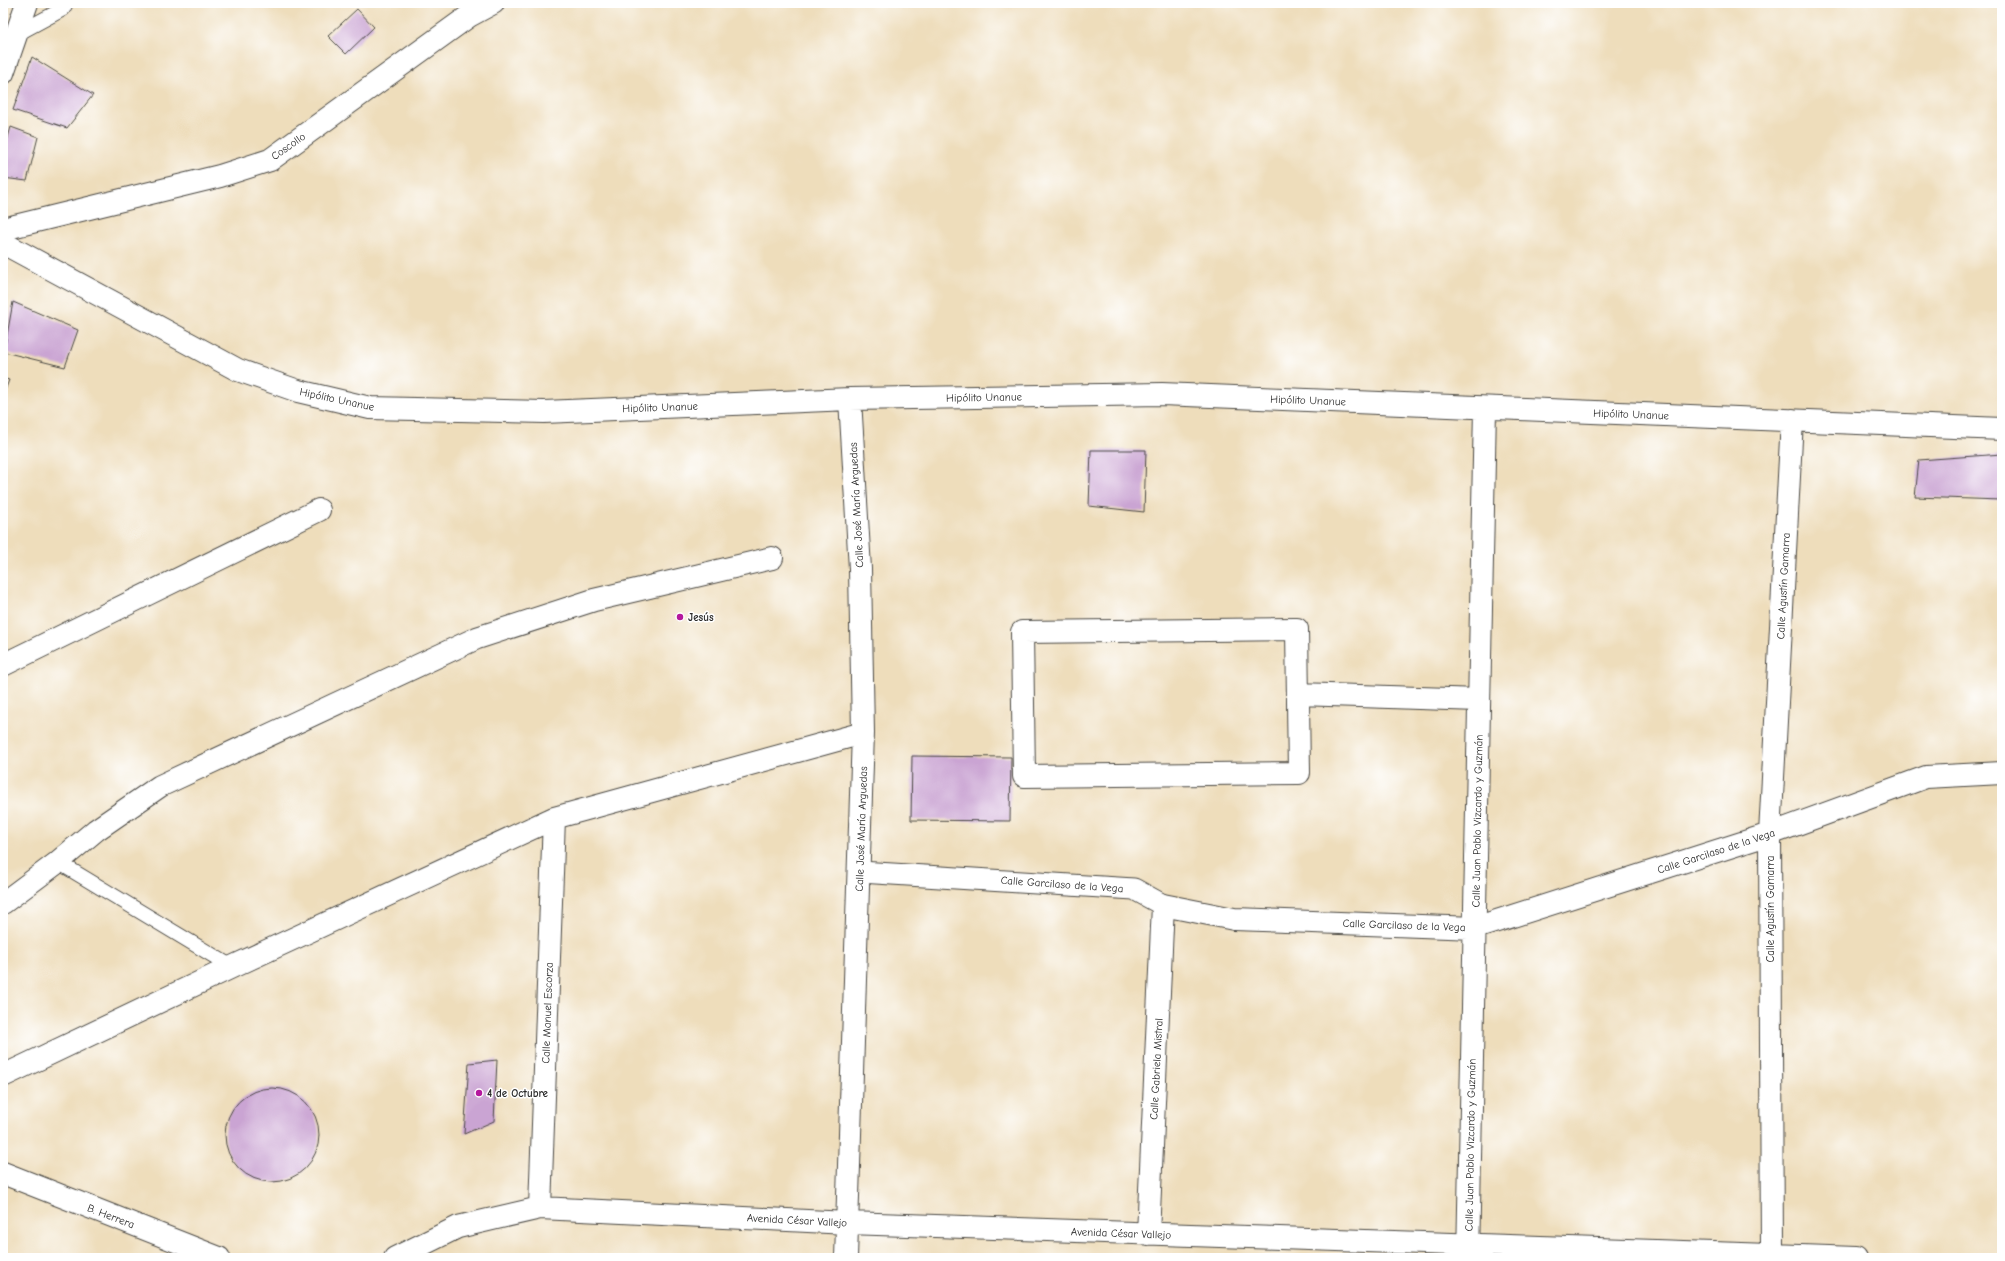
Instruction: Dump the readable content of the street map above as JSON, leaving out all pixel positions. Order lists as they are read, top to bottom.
{
  "streets": {
    "street": [
      "Coscollo",
      "Hipólito Unanue",
      "Calle José María Arguedas",
      "Calle Agustín Gamarra",
      "Calle Juan Pablo Vizcardo y Guzmán",
      "Calle Garcilaso de la Vega",
      "Calle Manuel Escorza",
      "Calle Gabriela Mistral",
      "B. Herrera",
      "Avenida César Vallejo"
    ]
  },
  "crossings": [
    ["Hipólito Unanue", "Calle José María Arguedas"],
    ["Hipólito Unanue", "Calle Agustín Gamarra"],
    ["Hipólito Unanue", "Calle Juan Pablo Vizcardo y Guzmán"],
    ["Calle José María Arguedas", "Calle Garcilaso de la Vega"],
    ["Calle José María Arguedas", "Avenida César Vallejo"],
    ["Calle Agustín Gamarra", "Calle Garcilaso de la Vega"],
    ["Calle Agustín Gamarra", "Avenida César Vallejo"],
    ["Calle Juan Pablo Vizcardo y Guzmán", "Calle Garcilaso de la Vega"],
    ["Calle Juan Pablo Vizcardo y Guzmán", "Avenida César Vallejo"],
    ["Calle Garcilaso de la Vega", "Calle Gabriela Mistral"],
    ["Calle Manuel Escorza", "Avenida César Vallejo"],
    ["Calle Gabriela Mistral", "Avenida César Vallejo"]
  ],
  "places": ["Jesús", "4 de Octubre"]
}
